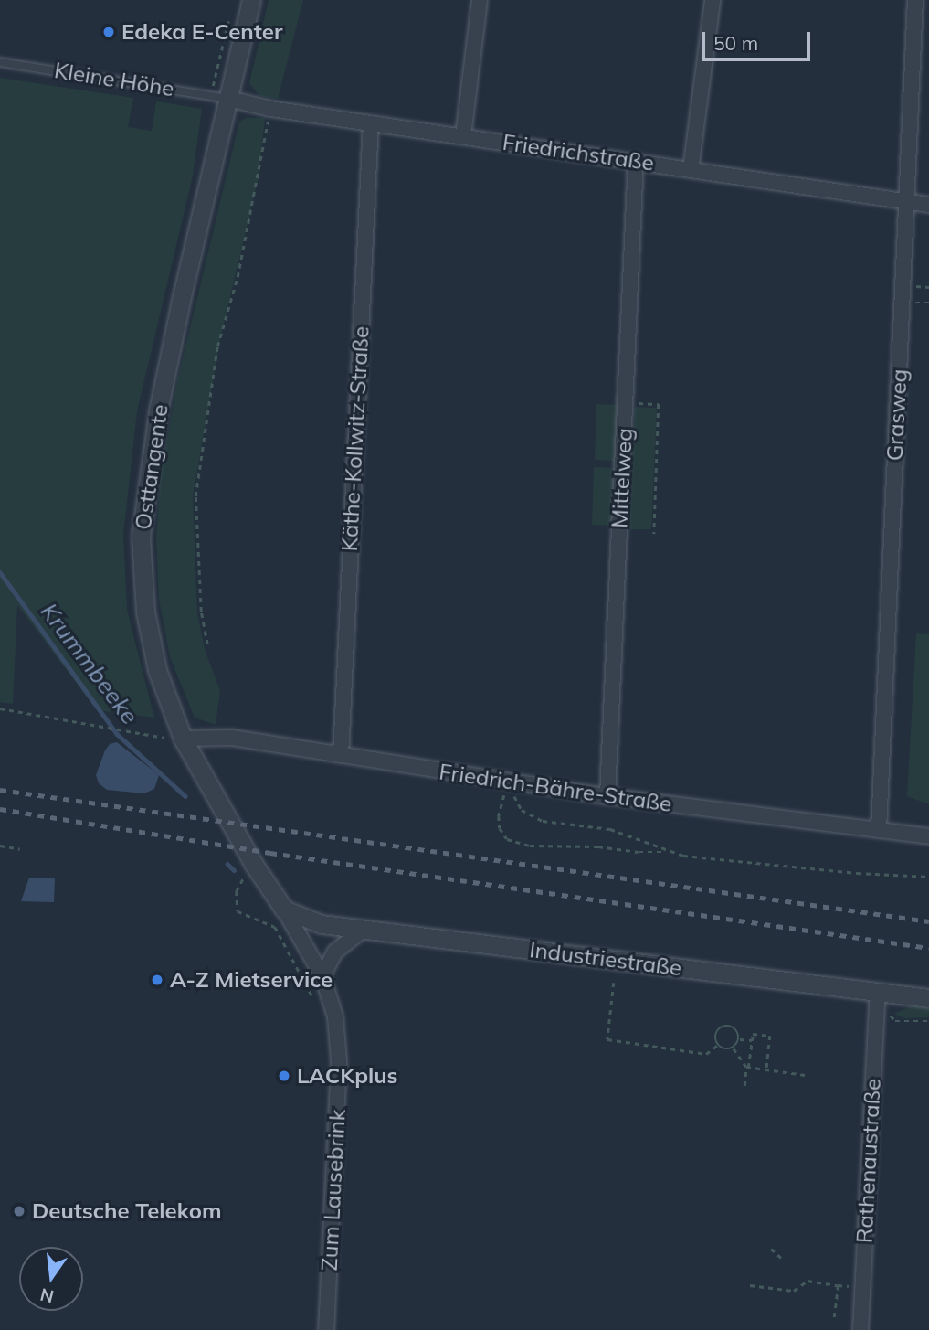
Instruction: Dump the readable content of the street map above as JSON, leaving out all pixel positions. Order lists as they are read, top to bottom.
{
  "streets": {
    "street": [
      "Friedrichstraße",
      "Grasweg",
      "Käthe-Kollwitz-Straße",
      "Osttangente",
      "Mittelweg",
      "Friedrich-Bähre-Straße",
      "Industriestraße",
      "Rathenaustraße",
      "Zum Lausebrink"
    ],
    "lane": ["Kleine Höhe"]
  },
  "crossings": [
    ["Kleine Höhe", "Friedrichstraße"],
    ["Kleine Höhe", "Osttangente"],
    ["Friedrichstraße", "Grasweg"],
    ["Friedrichstraße", "Käthe-Kollwitz-Straße"],
    ["Friedrichstraße", "Osttangente"],
    ["Friedrichstraße", "Mittelweg"],
    ["Grasweg", "Friedrich-Bähre-Straße"],
    ["Käthe-Kollwitz-Straße", "Friedrich-Bähre-Straße"],
    ["Osttangente", "Friedrich-Bähre-Straße"],
    ["Osttangente", "Industriestraße"],
    ["Osttangente", "Zum Lausebrink"],
    ["Mittelweg", "Friedrich-Bähre-Straße"],
    ["Industriestraße", "Rathenaustraße"],
    ["Industriestraße", "Zum Lausebrink"]
  ],
  "water": ["Krummbeeke"],
  "places": [
    "Edeka E-Center",
    "A-Z Mietservice",
    "LACKplus",
    "Deutsche Telekom"
  ],
  "scale_bar": "50 m",
  "north": "bottom"
}
